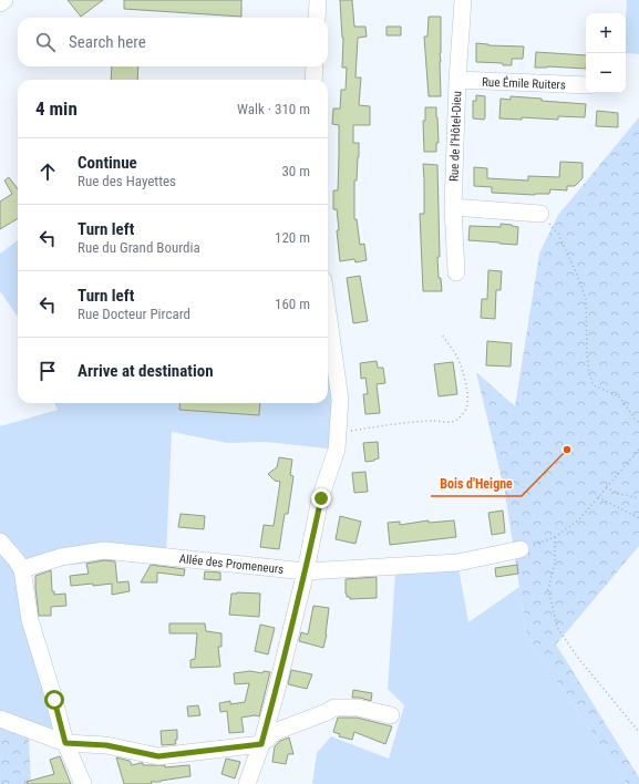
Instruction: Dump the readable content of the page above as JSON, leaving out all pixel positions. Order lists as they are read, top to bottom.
{
  "streets": {
    "street": ["Rue Émile Ruiters", "Rue de l’Hôtel-Dieu", "Allée des Promeneurs"]
  },
  "crossings": [
    ["Rue Émile Ruiters", "Rue de l’Hôtel-Dieu"]
  ],
  "places": ["Bois d'Heigne"],
  "page": {
    "map_buttons": ["+", "−"],
    "search": "Search here",
    "heading": ["4 min", "Walk · 310 m"],
    "list": [
      ["Continue", "Rue des Hayettes", "30 m"],
      ["Turn left", "Rue du Grand Bourdia", "120 m"],
      ["Turn left", "Rue Docteur Pircard", "160 m"],
      "Arrive at destination"
    ]
  }
}
